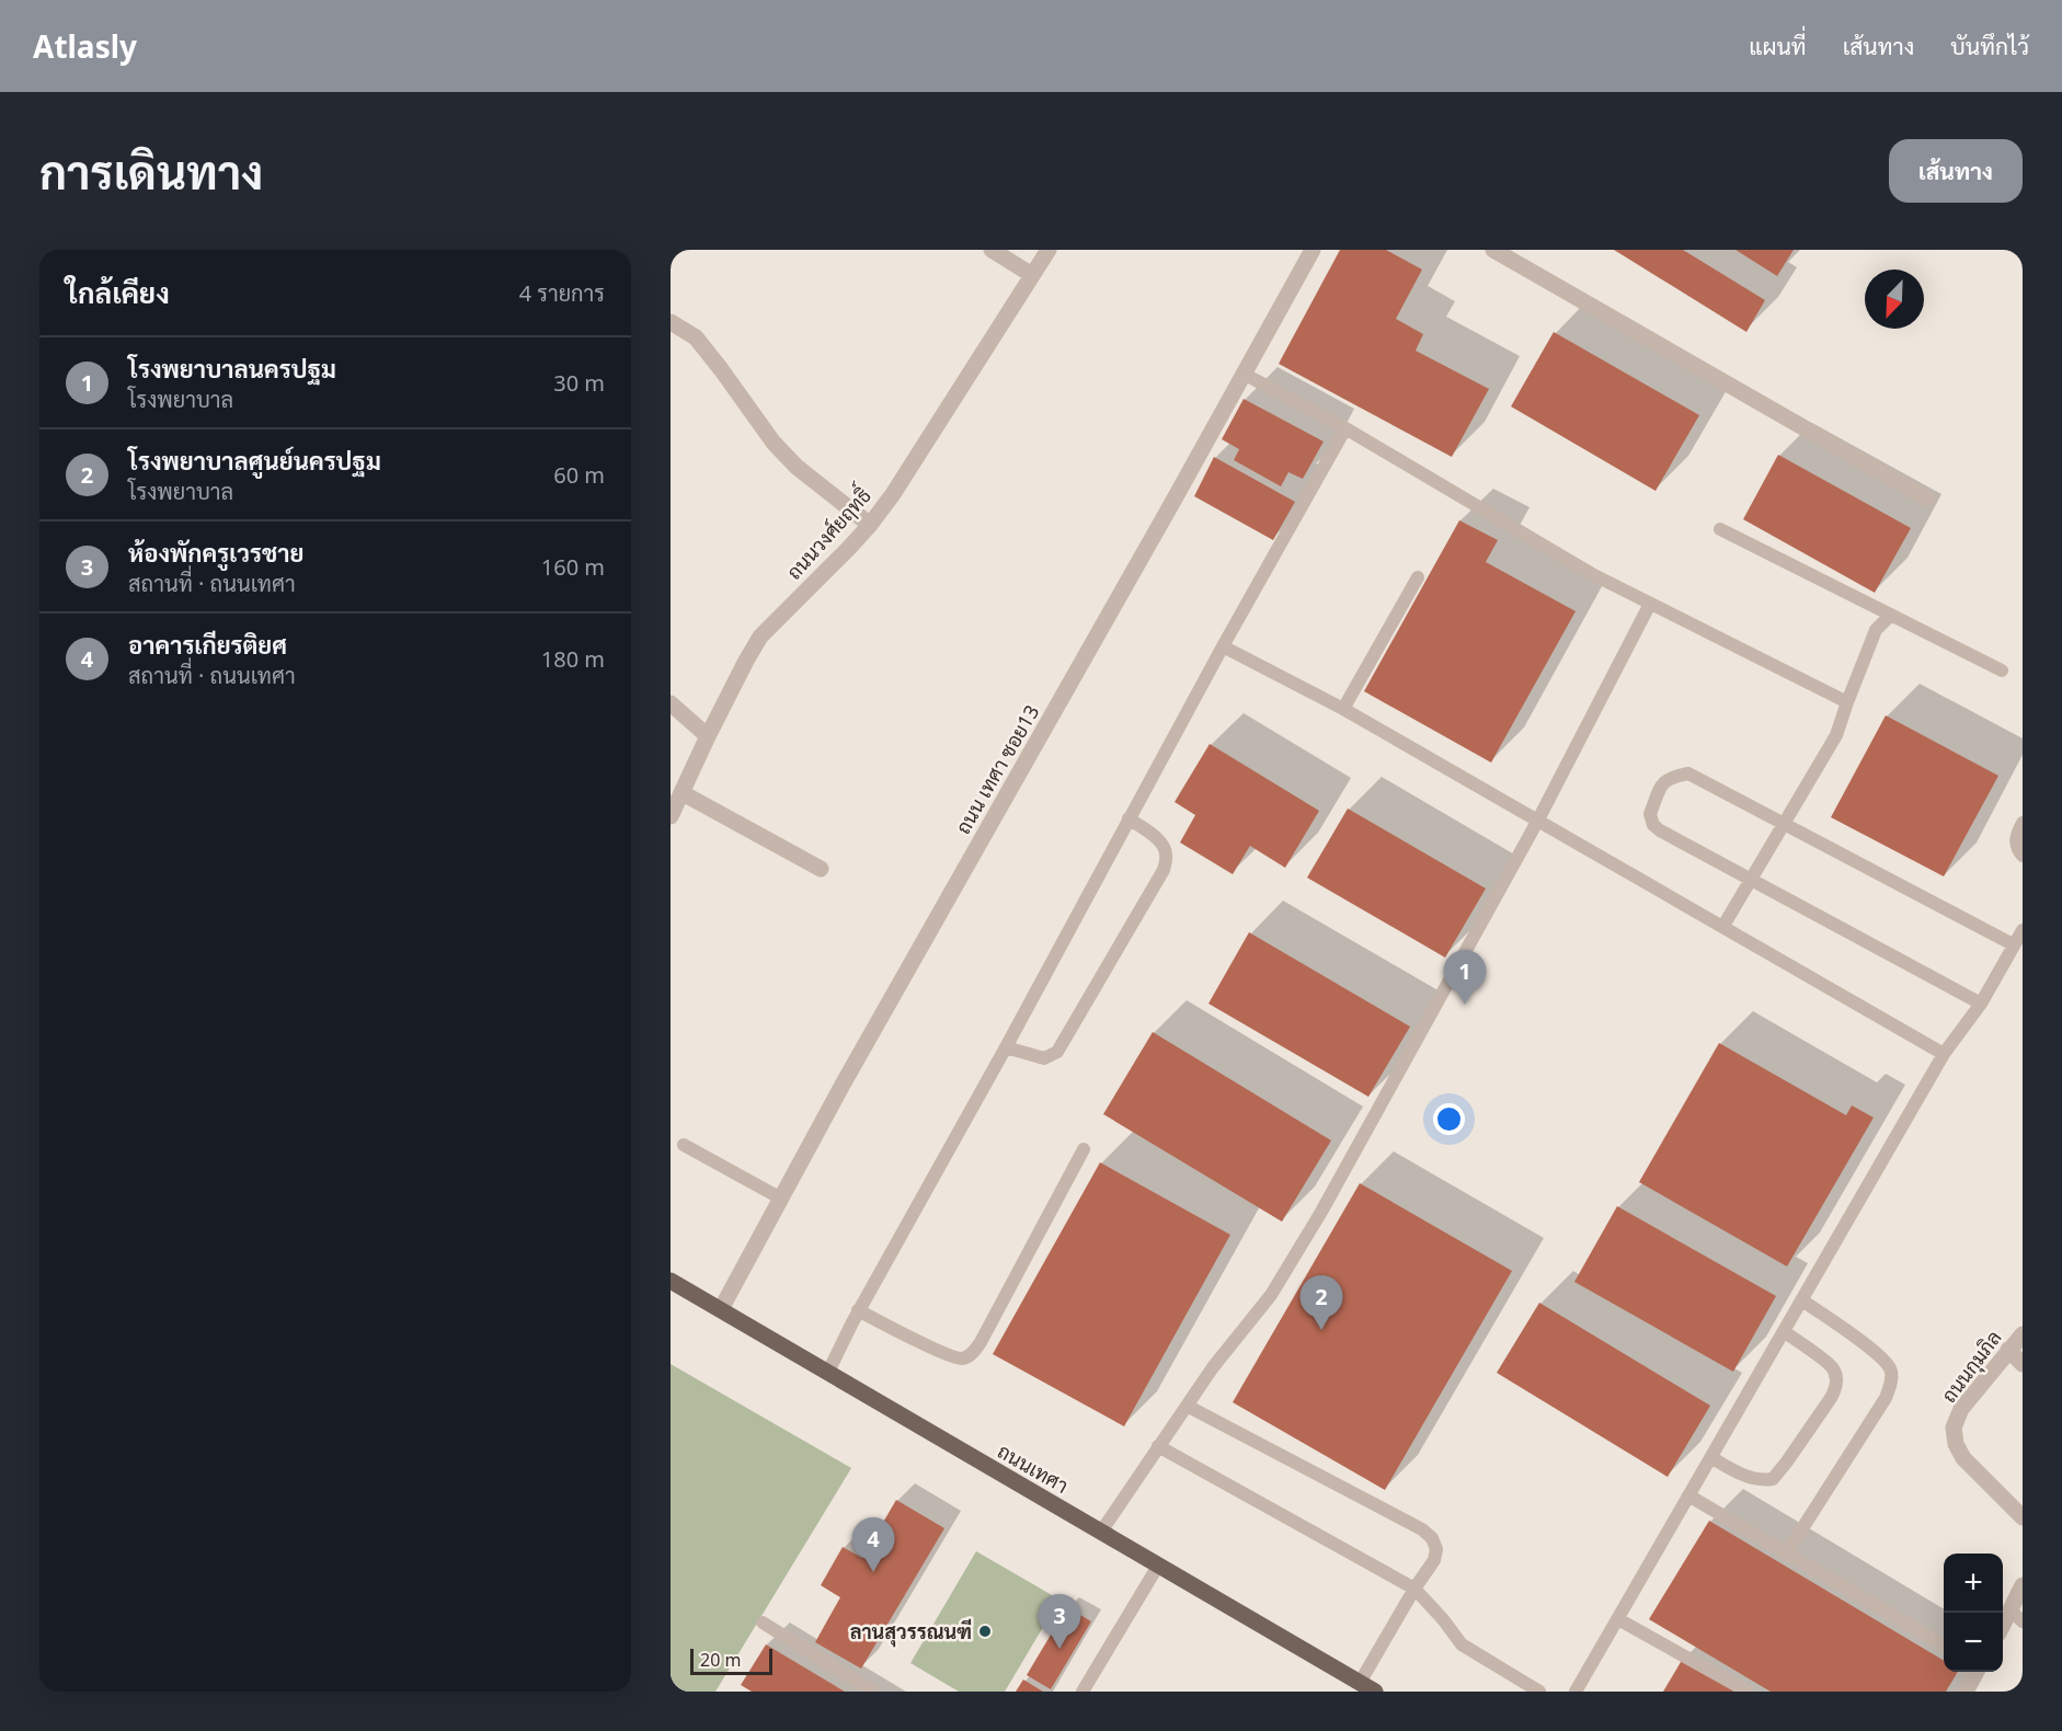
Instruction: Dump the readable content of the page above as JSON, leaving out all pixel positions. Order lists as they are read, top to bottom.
{
  "streets": {
    "main road": ["ถนนเทศา"],
    "street": ["ถนนวงศ์ยฤทธิ์", "ถนน เทศา ซอย13", "ถนนกุมภิล"]
  },
  "crossings": [
    ["ถนน เทศา ซอย13", "ถนนเทศา"]
  ],
  "places": ["ลานสุวรรณนฑี"],
  "scale_bar": "20 m",
  "north": "bottom left",
  "page": {
    "header": "Atlasly",
    "nav": ["แผนที่", "เส้นทาง", "บันทึกไว้"],
    "buttons": "เส้นทาง",
    "title": "การเดินทาง",
    "heading": ["ใกล้เคียง", "4 รายการ"],
    "list": [
      {
        "mark": "1",
        "name": "โรงพยาบาลนครปฐม",
        "note": "โรงพยาบาล",
        "value": "30 m"
      },
      {
        "mark": "2",
        "name": "โรงพยาบาลศูนย์นครปฐม",
        "note": "โรงพยาบาล",
        "value": "60 m"
      },
      {
        "mark": "3",
        "name": "ห้องพักครูเวรชาย",
        "note": "สถานที่ · ถนนเทศา",
        "value": "160 m"
      },
      {
        "mark": "4",
        "name": "อาคารเกียรติยศ",
        "note": "สถานที่ · ถนนเทศา",
        "value": "180 m"
      }
    ],
    "pins": [
      "1",
      "2",
      "4",
      "3"
    ],
    "map_buttons": ["+", "−"],
    "scale": "20 m"
  }
}
